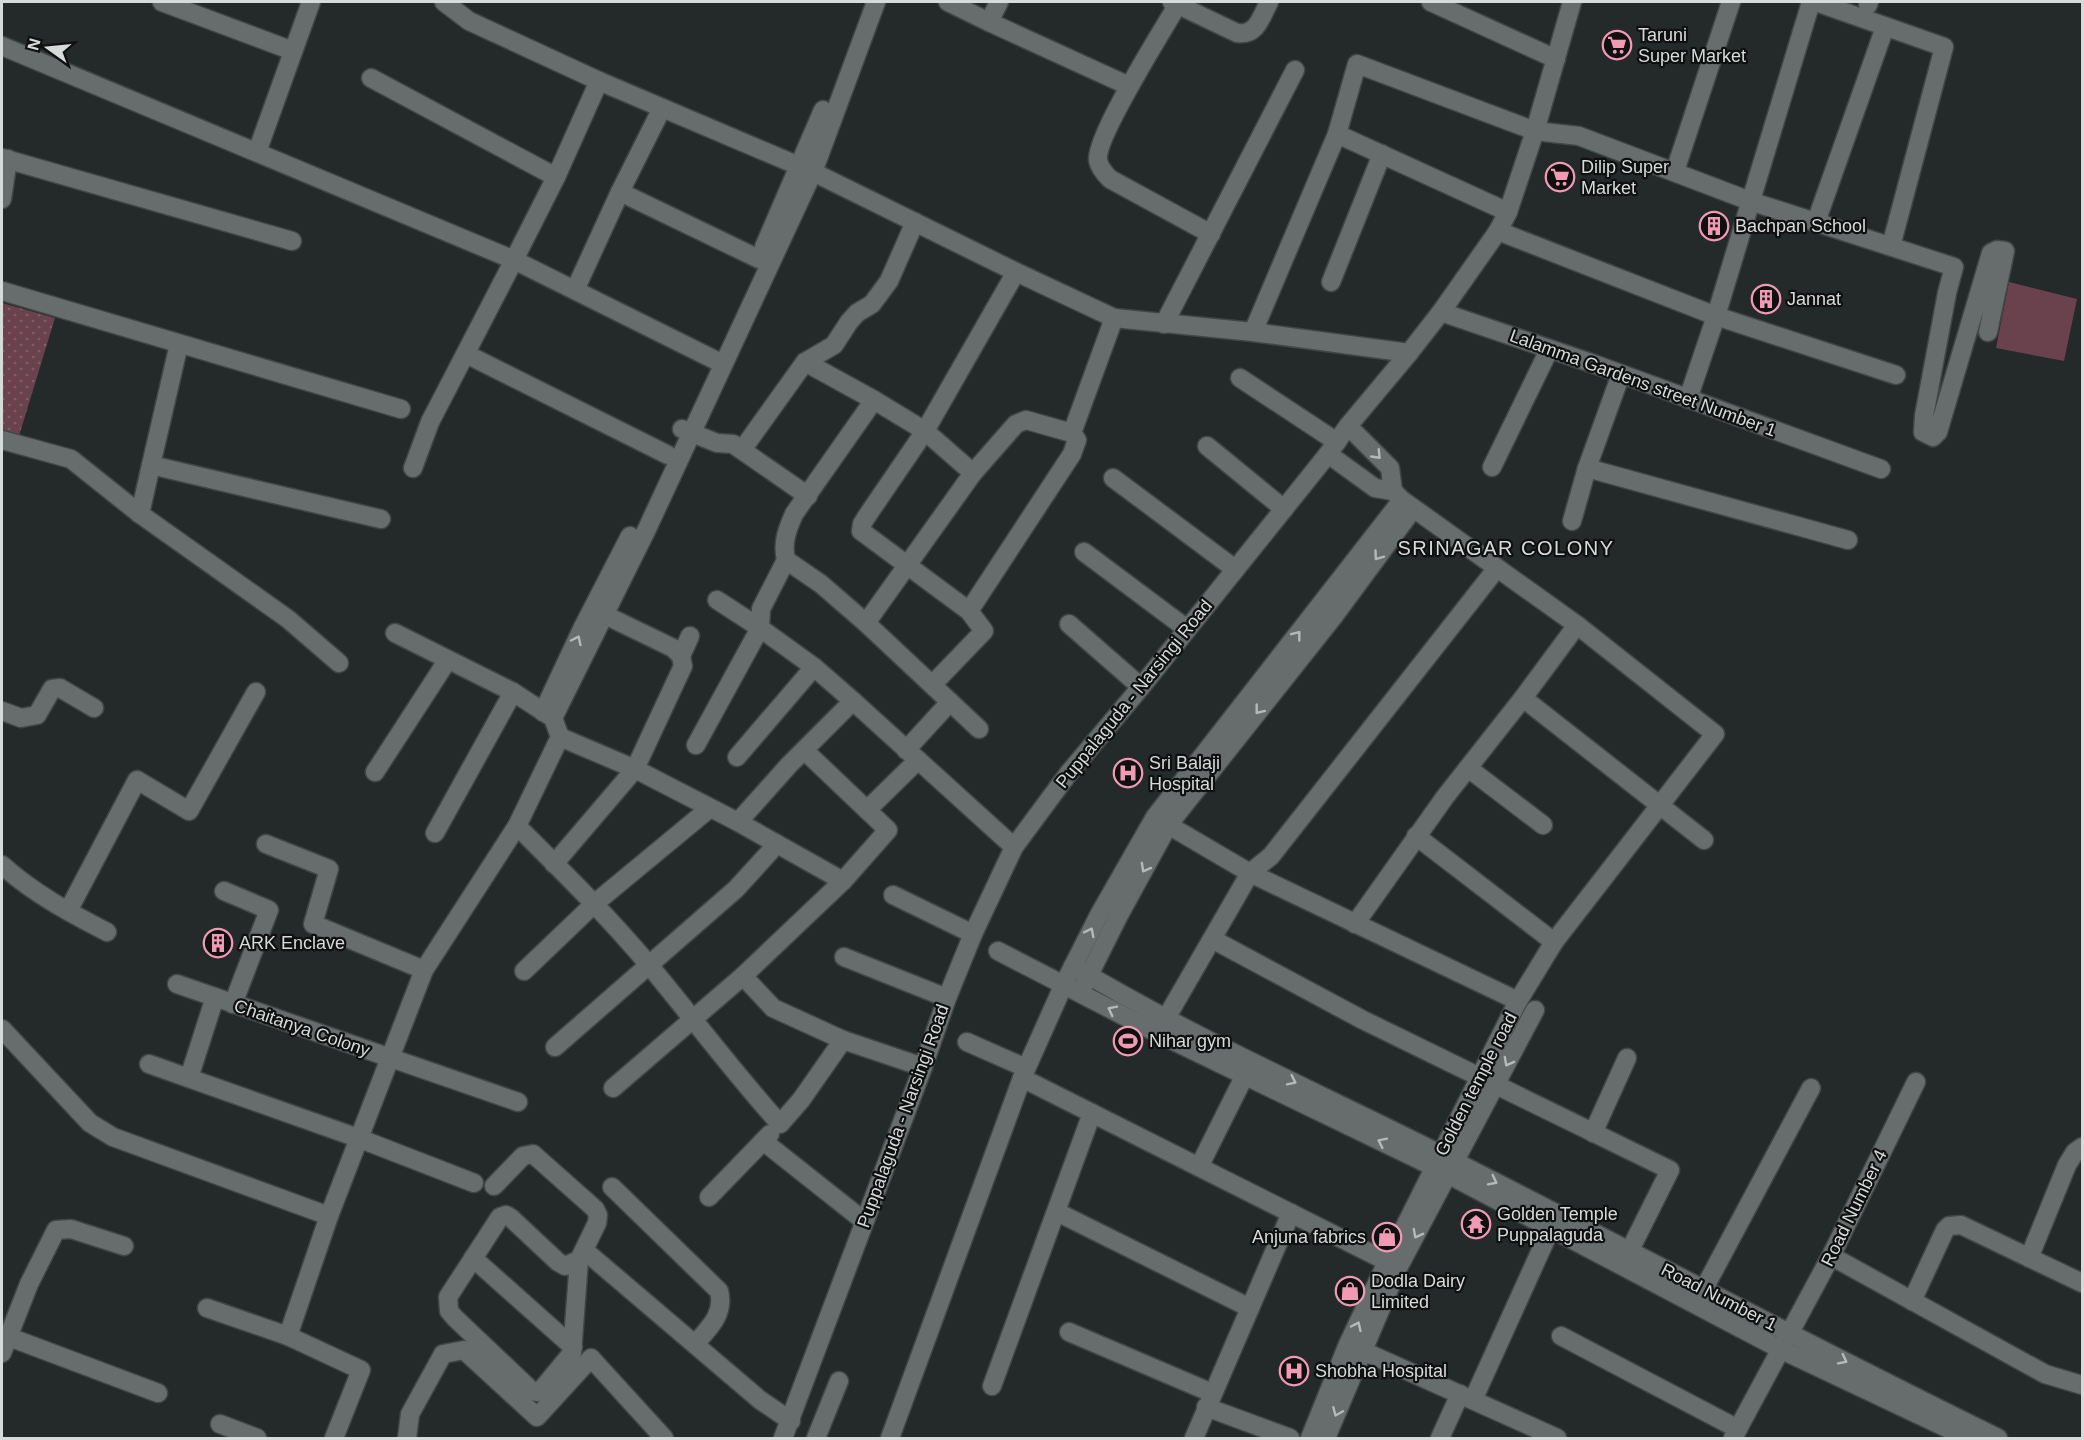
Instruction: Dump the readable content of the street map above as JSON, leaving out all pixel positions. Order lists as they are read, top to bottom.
{
  "streets": {
    "street": [
      "Lalamma Gardens street Number 1",
      "Puppalaguda - Narsingi Road",
      "Chaitanya Colony",
      "Golden temple road",
      "Road Number 4",
      "Road Number 1"
    ]
  },
  "crossings": [
    ["Lalamma Gardens street Number 1", "Puppalaguda - Narsingi Road"],
    ["Golden temple road", "Road Number 1"],
    ["Road Number 4", "Road Number 1"]
  ],
  "districts": ["SRINAGAR COLONY"],
  "places": {
    "supermarket": ["Taruni Super Market", "Dilip Super Market"],
    "building": ["Bachpan School", "Jannat", "ARK Enclave"],
    "hospital": ["Sri Balaji Hospital", "Shobha Hospital"],
    "sports": ["Nihar gym"],
    "temple": ["Golden Temple Puppalaguda"],
    "shop": ["Anjuna fabrics", "Dodla Dairy Limited"]
  },
  "north": "left"
}
